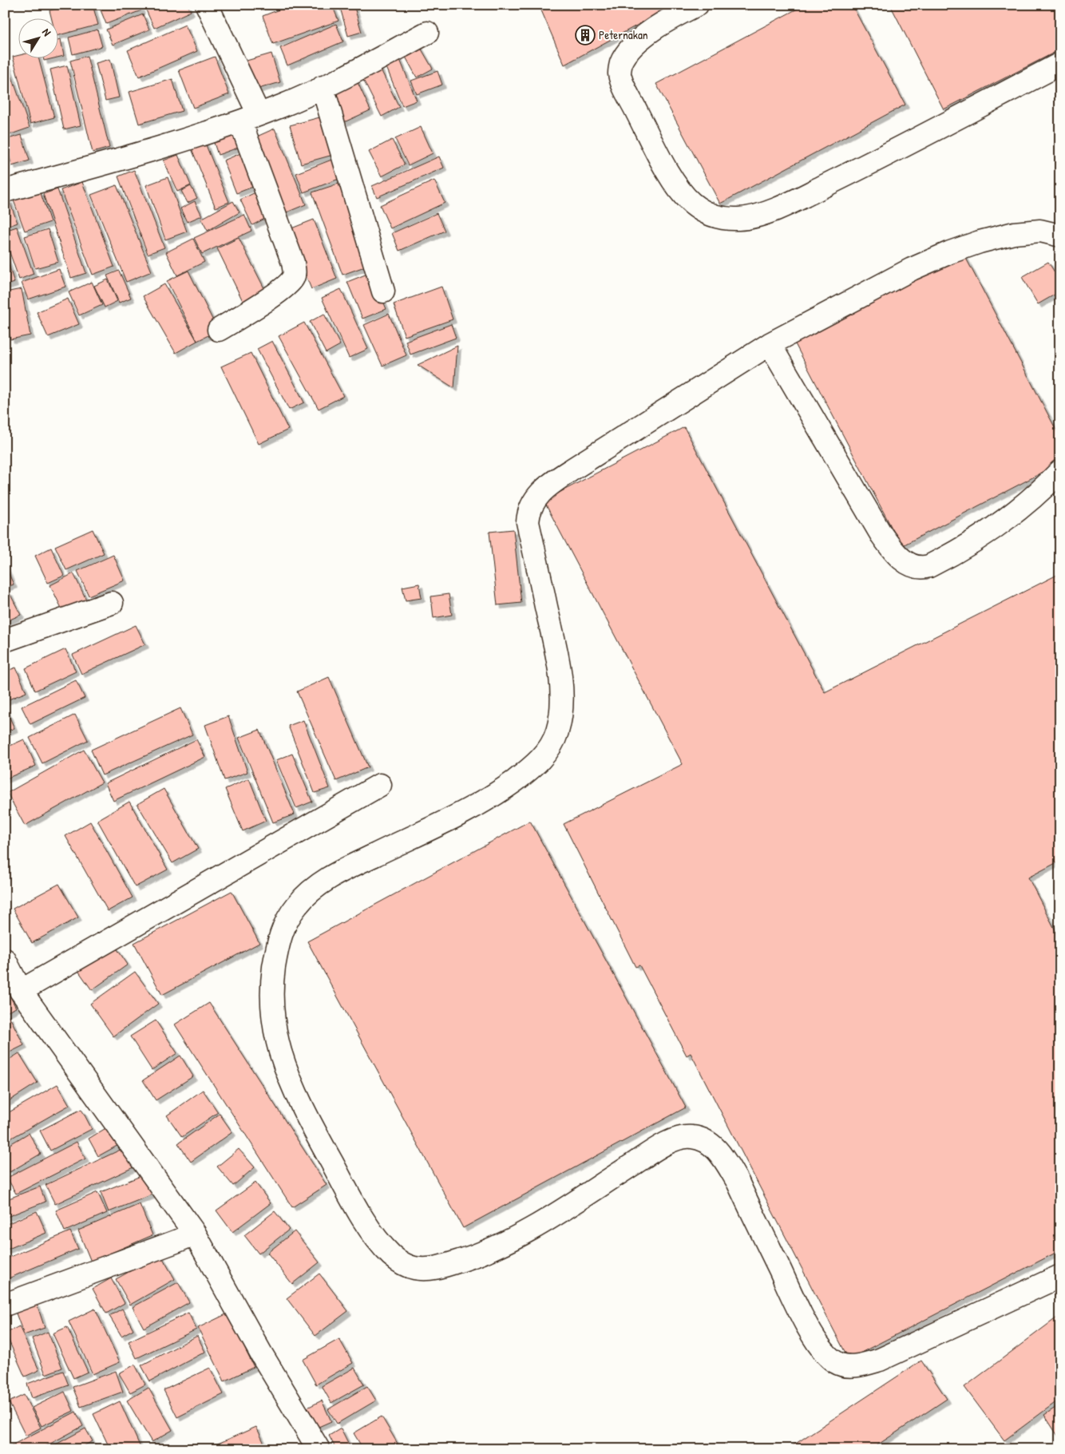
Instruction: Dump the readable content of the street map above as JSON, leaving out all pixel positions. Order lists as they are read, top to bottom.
{
  "places": {
    "building": ["Peternakan"]
  },
  "north": "top right"
}
